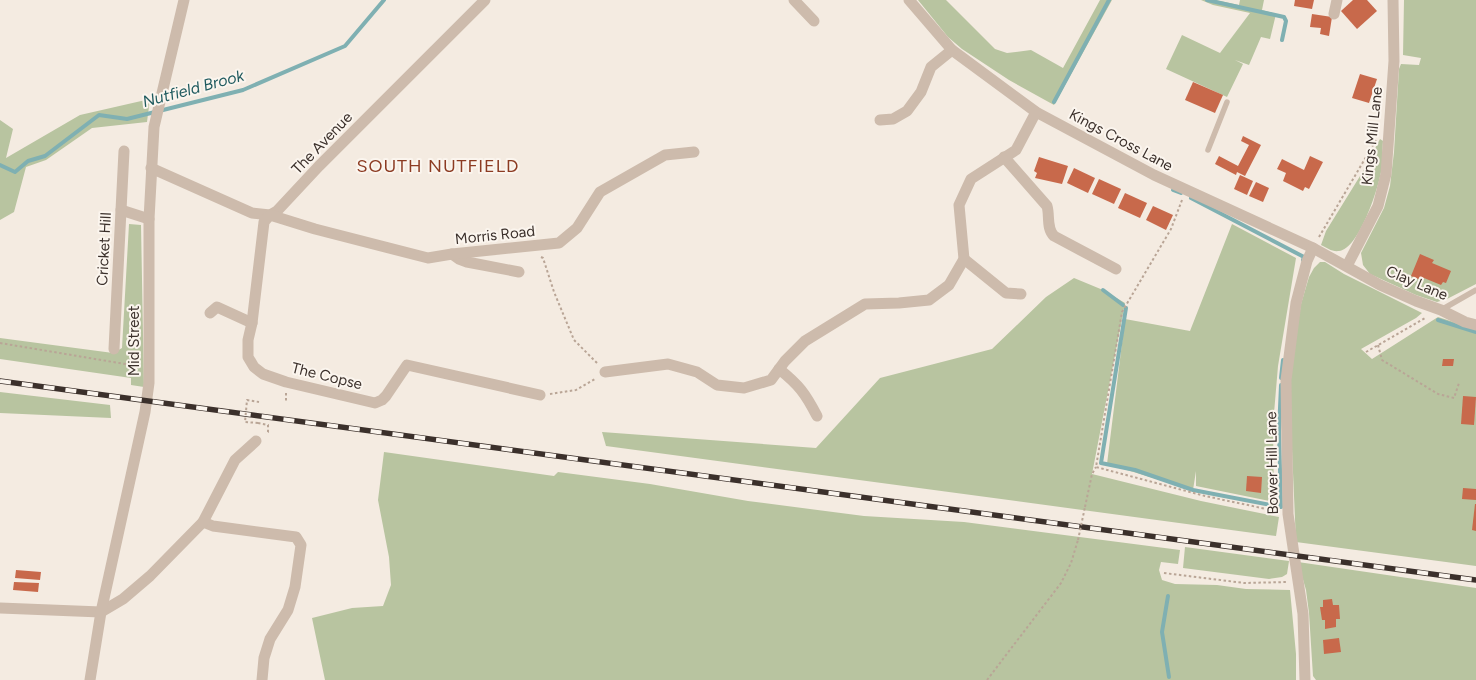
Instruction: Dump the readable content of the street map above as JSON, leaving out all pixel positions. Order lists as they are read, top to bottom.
{
  "streets": {
    "street": [
      "Kings Mill Lane",
      "Kings Cross Lane",
      "The Avenue",
      "Morris Road",
      "Cricket Hill",
      "Clay Lane",
      "Mid Street",
      "The Copse",
      "Bower Hill Lane"
    ]
  },
  "crossings": [
    ["Kings Mill Lane", "Kings Cross Lane"],
    ["Kings Mill Lane", "Clay Lane"],
    ["Kings Cross Lane", "Clay Lane"],
    ["Kings Cross Lane", "Bower Hill Lane"],
    ["The Avenue", "Morris Road"]
  ],
  "districts": ["SOUTH NUTFIELD"],
  "water": ["Nutfield Brook"]
}
